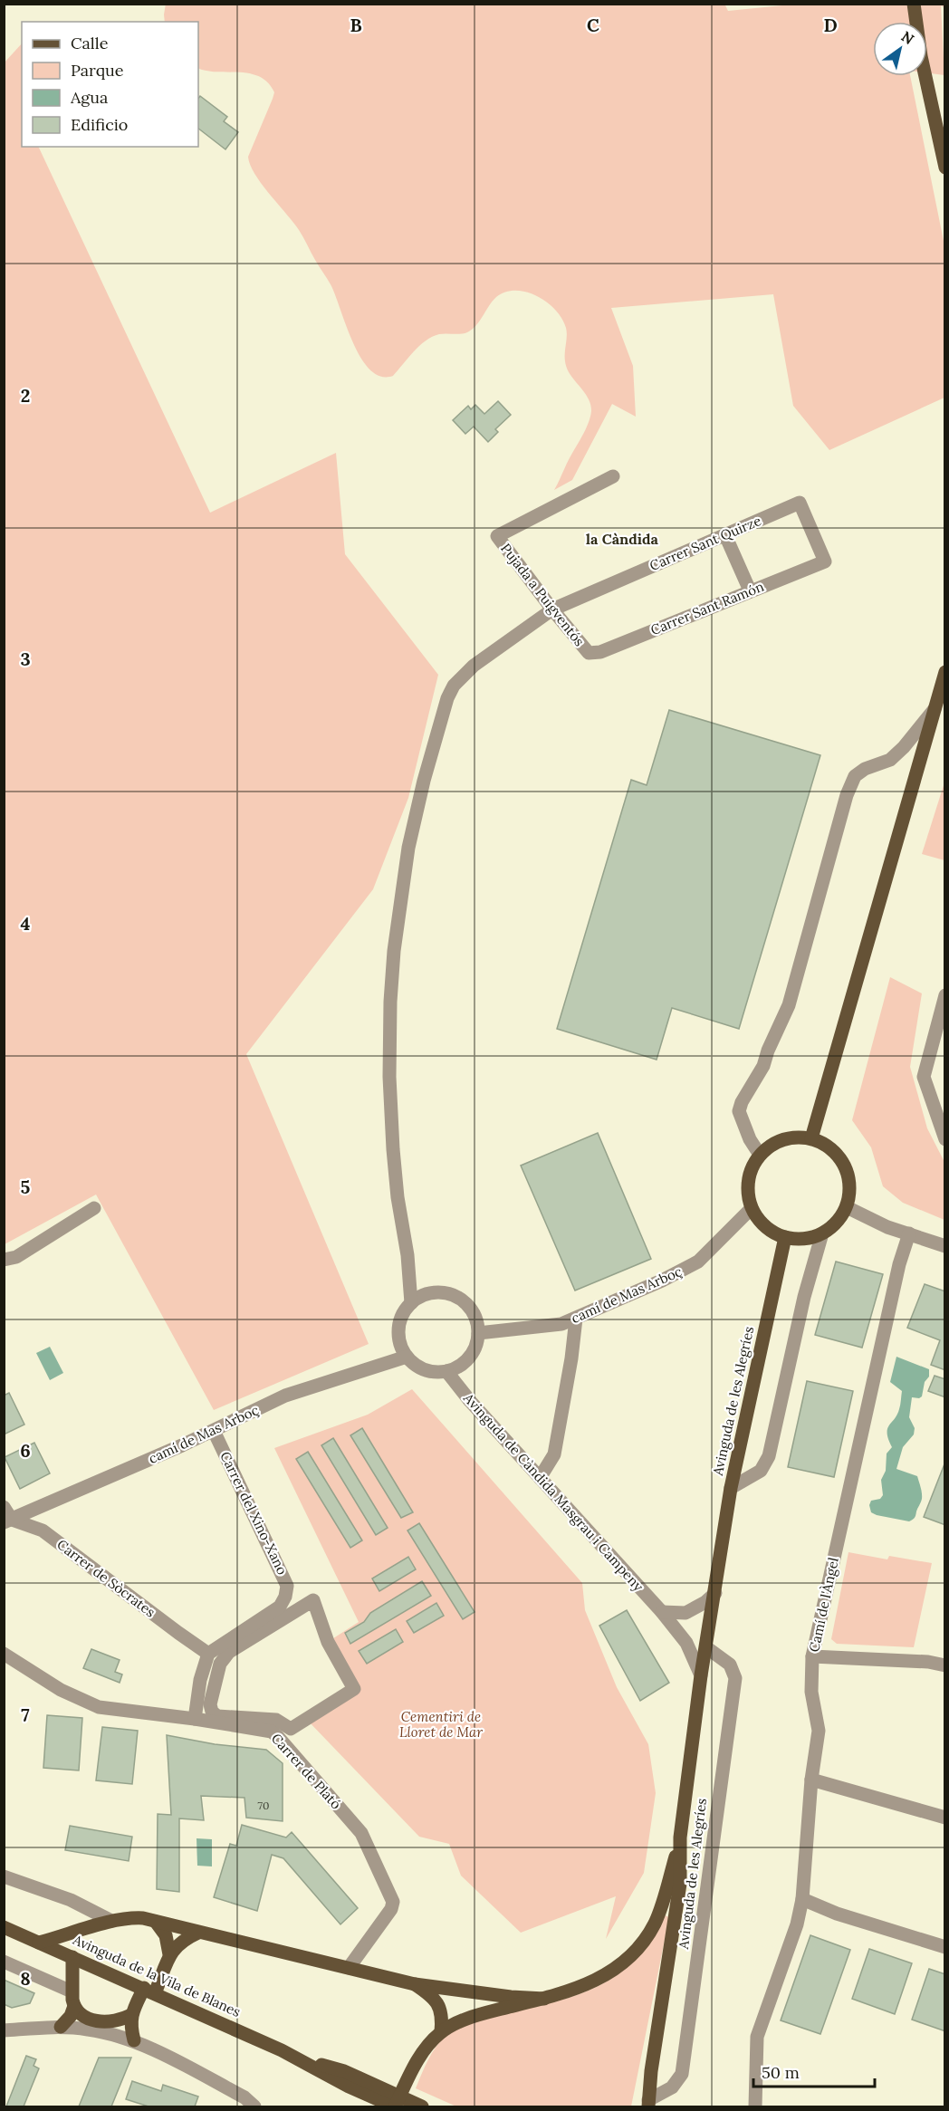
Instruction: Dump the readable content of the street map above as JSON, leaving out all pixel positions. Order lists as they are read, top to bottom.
{
  "streets": {
    "main road": ["Avinguda de les Alegríes", "Avinguda de la Vila de Blanes"],
    "street": [
      "Carrer Sant Quirze",
      "Pujada a Puigventós",
      "Carrer Sant Ramón",
      "camí de Mas Arboç",
      "Avinguda de Càndida Masgrau i Campeny",
      "Carrer del Xino-Xano",
      "Carrer de Sòcrates",
      "Camí de l'Àngel",
      "Carrer de Plató"
    ]
  },
  "crossings": [
    ["Carrer Sant Quirze", "Pujada a Puigventós"],
    ["Carrer Sant Quirze", "Carrer Sant Ramón"],
    ["Pujada a Puigventós", "Carrer Sant Ramón"],
    ["camí de Mas Arboç", "Avinguda de les Alegríes"],
    ["camí de Mas Arboç", "Avinguda de Càndida Masgrau i Campeny"],
    ["camí de Mas Arboç", "Carrer del Xino-Xano"],
    ["camí de Mas Arboç", "Carrer de Sòcrates"],
    ["Carrer del Xino-Xano", "Carrer de Sòcrates"]
  ],
  "districts": ["la Càndida"],
  "parks": ["Cementiri de Lloret de Mar"],
  "house_numbers": ["70"],
  "legend": [
    "Calle",
    "Parque",
    "Agua",
    "Edificio"
  ],
  "scale_bar": "50 m",
  "north": "top right",
  "grid": {
    "columns": ["B", "C", "D"],
    "rows": [
      "2",
      "3",
      "4",
      "5",
      "6",
      "7",
      "8"
    ]
  }
}
